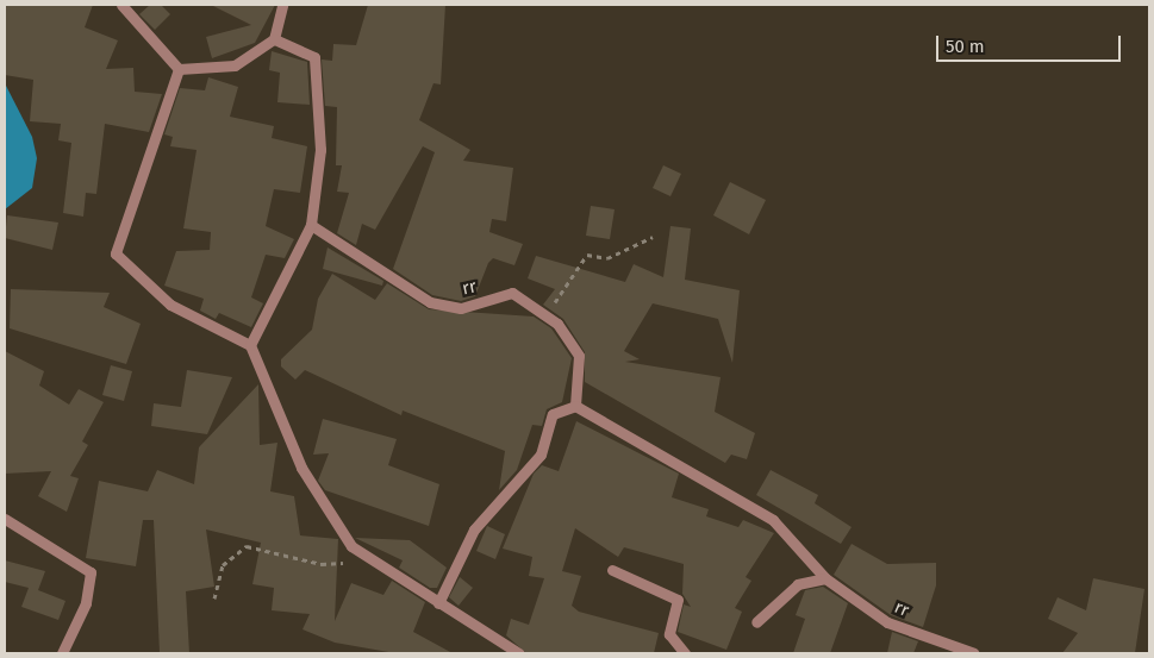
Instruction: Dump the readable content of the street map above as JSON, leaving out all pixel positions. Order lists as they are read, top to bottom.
{
  "streets": {
    "street": ["rr"]
  },
  "scale_bar": "50 m"
}
